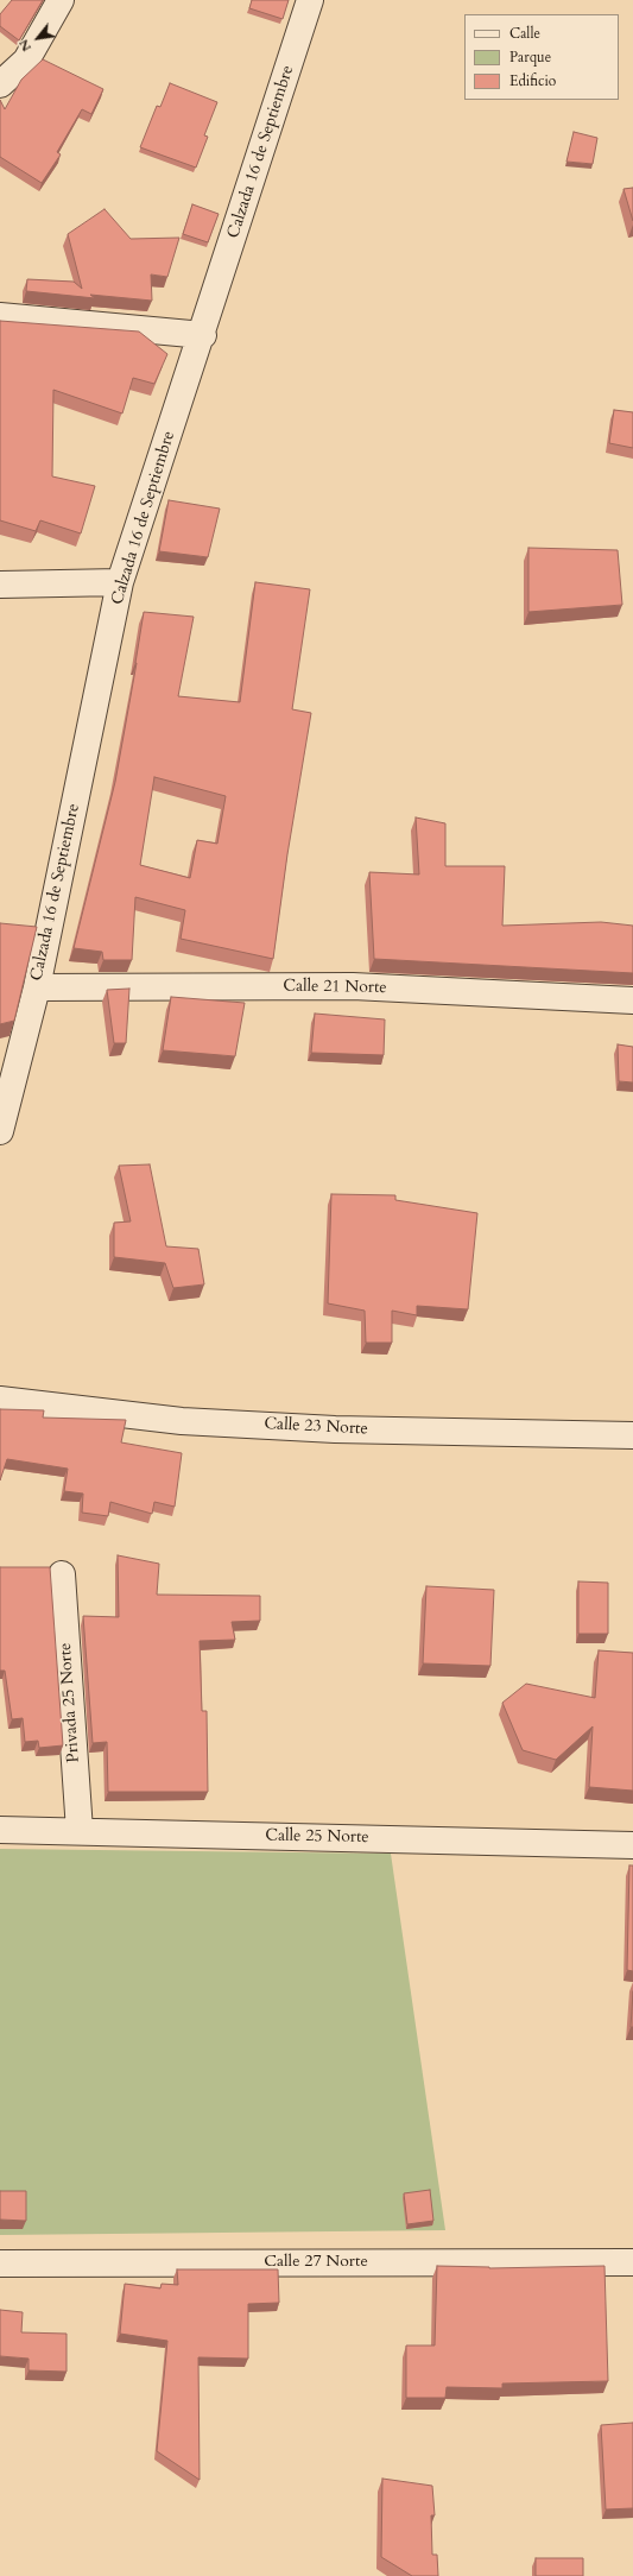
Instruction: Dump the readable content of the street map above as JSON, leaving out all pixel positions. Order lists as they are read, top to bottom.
{
  "streets": {
    "street": [
      "Calzada 16 de Septiembre",
      "Calle 21 Norte",
      "Calle 23 Norte",
      "Privada 25 Norte",
      "Calle 25 Norte",
      "Calle 27 Norte"
    ]
  },
  "crossings": [
    ["Calzada 16 de Septiembre", "Calle 21 Norte"],
    ["Privada 25 Norte", "Calle 25 Norte"]
  ],
  "legend": ["Calle", "Parque", "Edificio"],
  "north": "bottom left"
}
